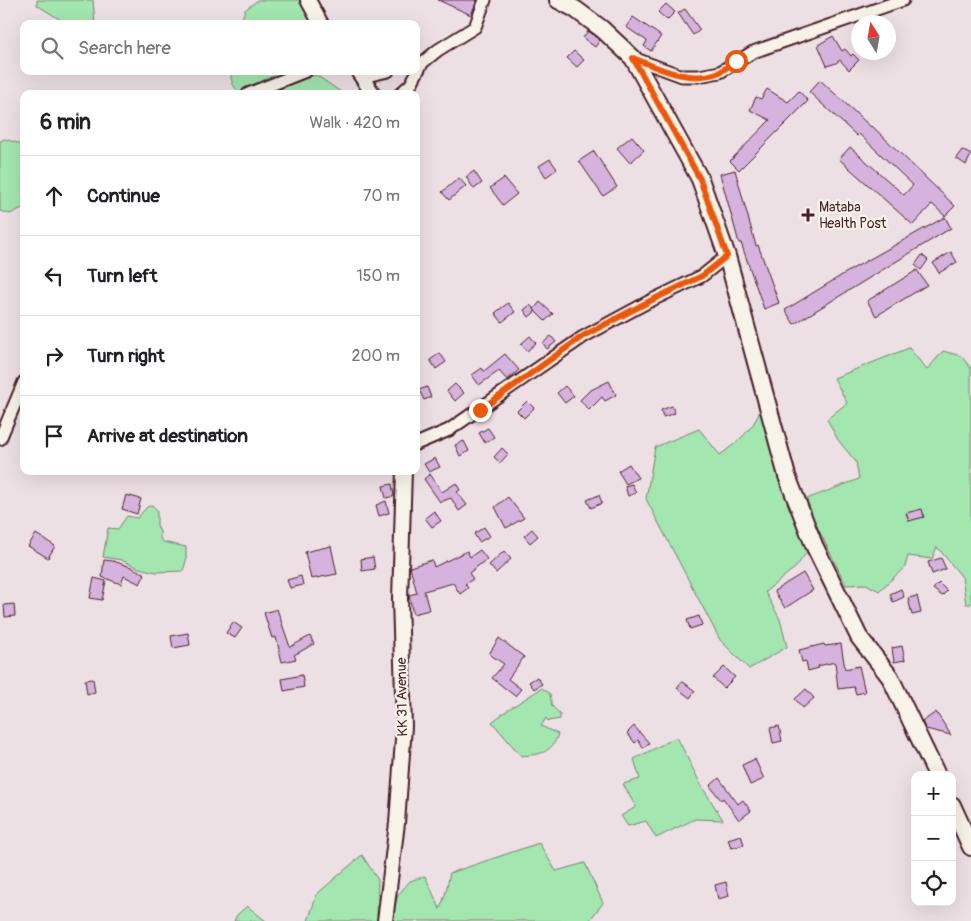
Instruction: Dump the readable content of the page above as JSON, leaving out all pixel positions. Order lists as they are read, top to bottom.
{
  "streets": {
    "street": ["KK 31 Avenue"]
  },
  "places": {
    "health": ["Mataba Health Post"]
  },
  "north": "top",
  "page": {
    "search": "Search here",
    "heading": ["6 min", "Walk · 420 m"],
    "list": [
      ["Continue", "70 m"],
      ["Turn left", "150 m"],
      ["Turn right", "200 m"],
      "Arrive at destination"
    ],
    "map_buttons": ["+", "−"]
  }
}
